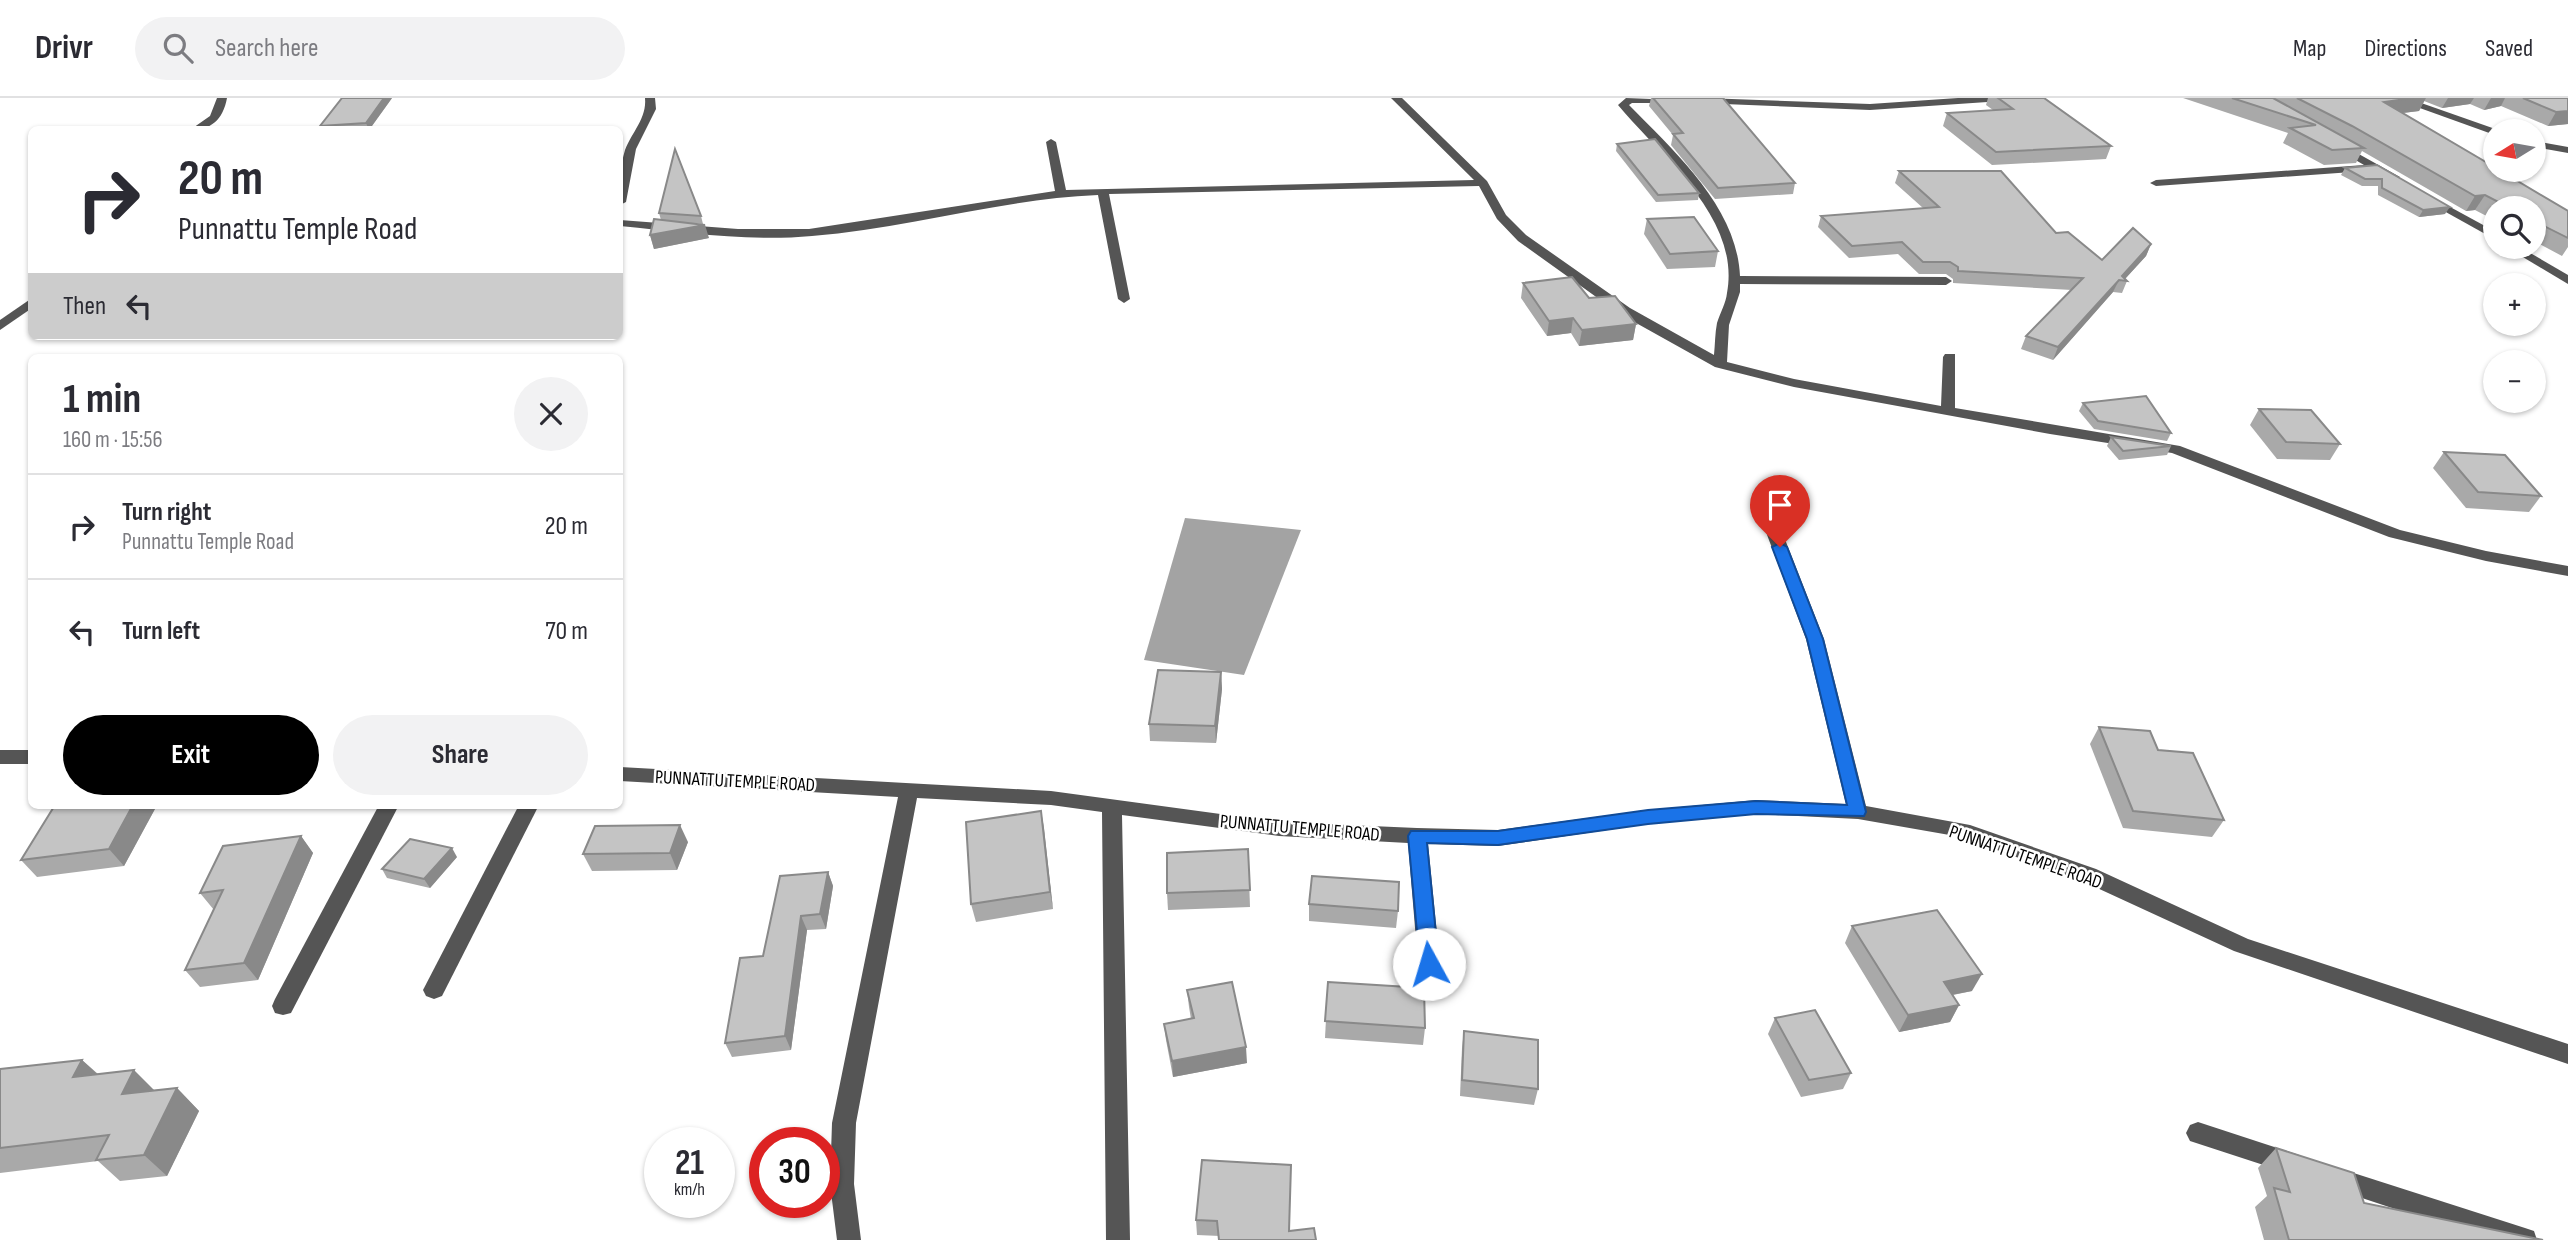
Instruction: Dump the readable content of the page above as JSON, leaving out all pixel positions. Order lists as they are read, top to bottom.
{
  "streets": {
    "street": ["PUNNATTU TEMPLE ROAD"]
  },
  "north": "left",
  "page": {
    "header": "Drivr",
    "search": "Search here",
    "nav": ["Map", "Directions", "Saved"],
    "map_buttons": ["+", "−"],
    "turn": ["20 m", "Punnattu Temple Road"],
    "then": "Then",
    "heading": ["1 min", "160 m · 15:56"],
    "list": [
      {
        "name": "Turn right",
        "note": "Punnattu Temple Road",
        "value": "20 m"
      },
      {
        "name": "Turn left",
        "value": "70 m"
      }
    ],
    "buttons": ["Exit", "Share"],
    "speed": "21 km/h",
    "limit": "30"
  }
}
